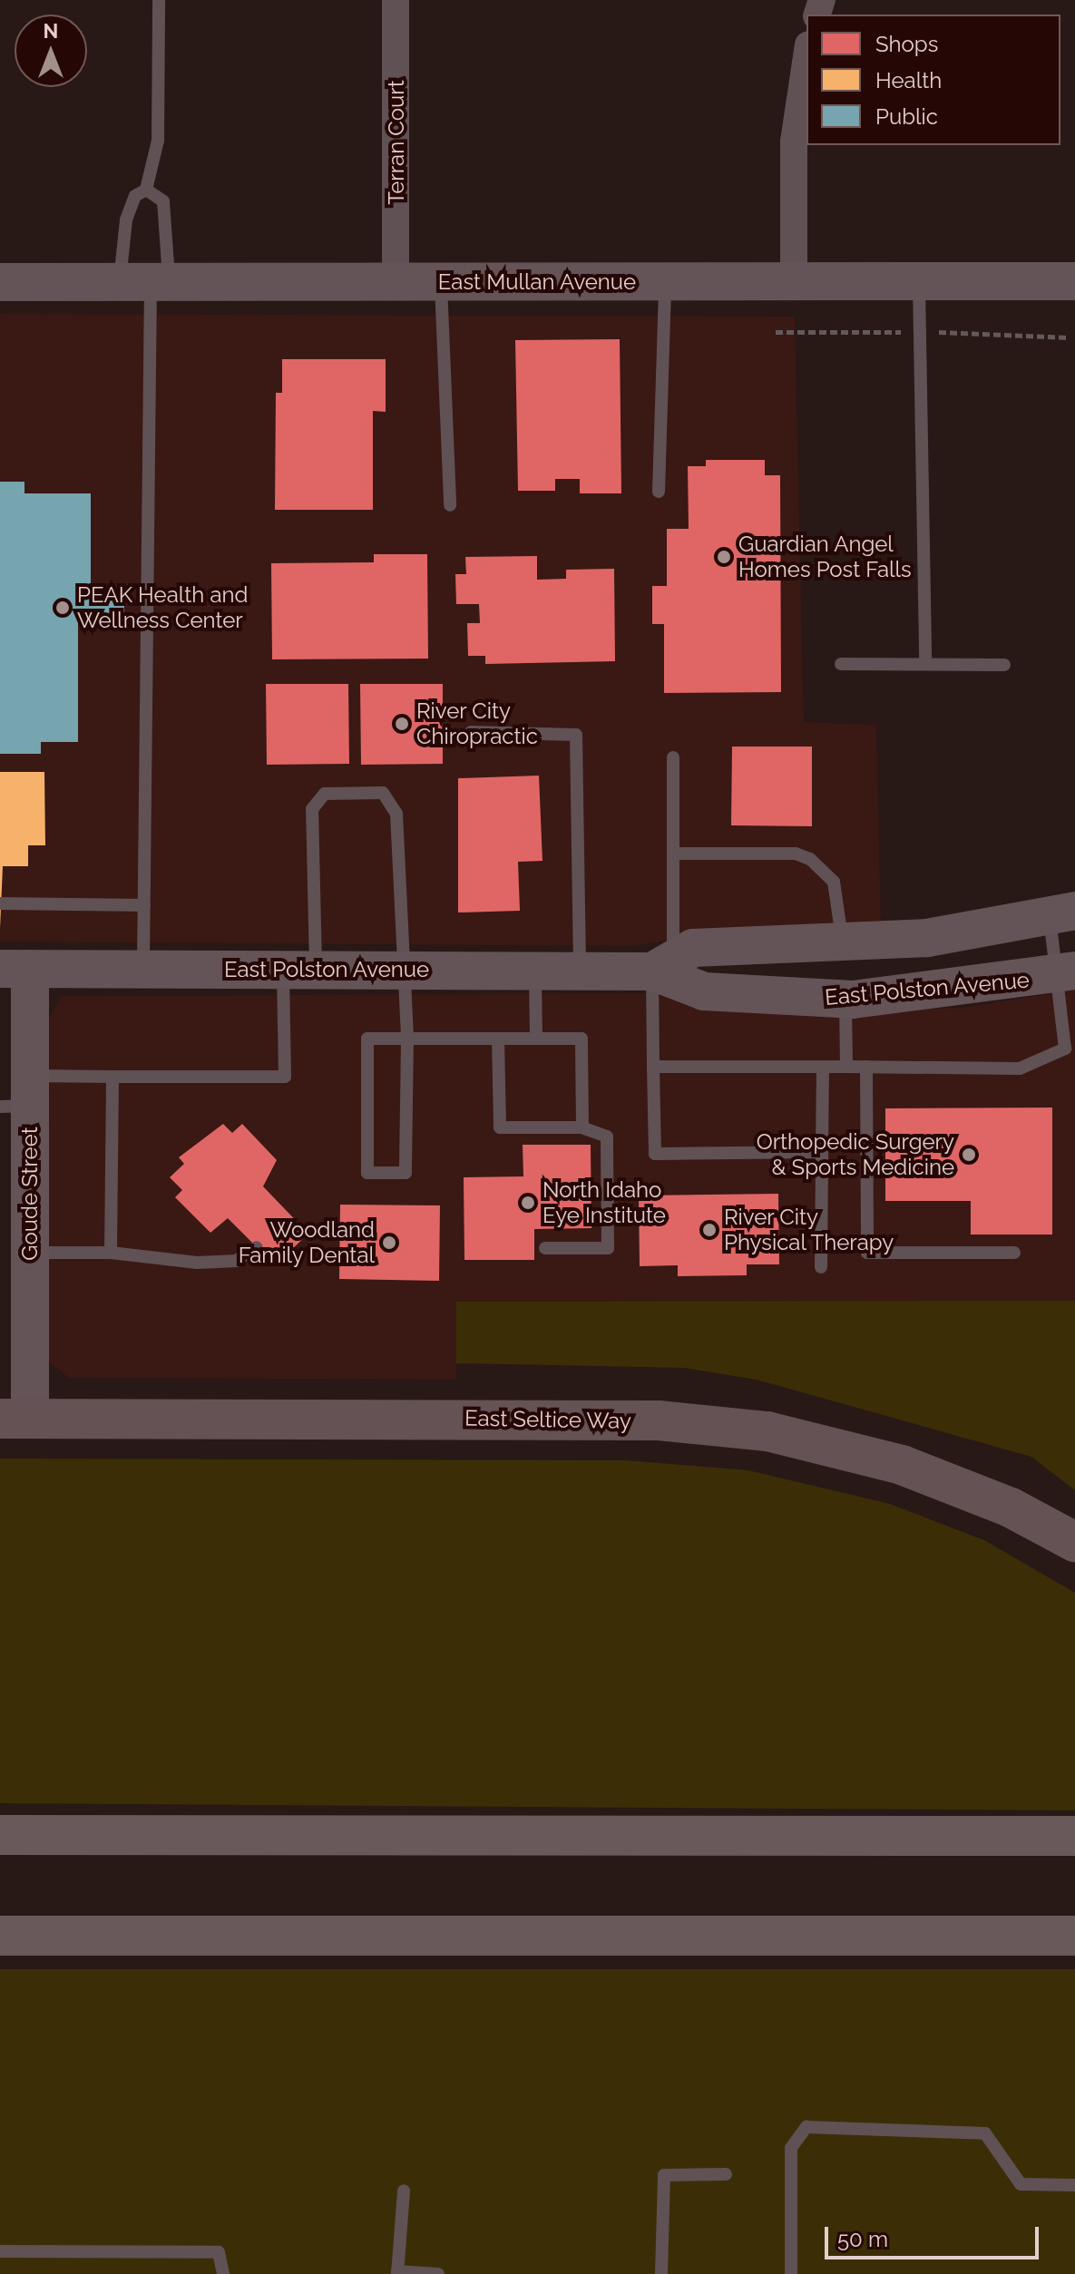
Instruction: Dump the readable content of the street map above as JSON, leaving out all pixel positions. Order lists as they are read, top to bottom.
{
  "streets": {
    "main road": ["East Seltice Way"],
    "street": [
      "Terran Court",
      "East Mullan Avenue",
      "East Polston Avenue",
      "Goude Street"
    ]
  },
  "crossings": [
    ["Terran Court", "East Mullan Avenue"],
    ["East Polston Avenue", "Goude Street"],
    ["Goude Street", "East Seltice Way"]
  ],
  "places": [
    "Guardian Angel Homes Post Falls",
    "PEAK Health and Wellness Center",
    "River City Chiropractic",
    "Orthopedic Surgery & Sports Medicine",
    "North Idaho Eye Institute",
    "River City Physical Therapy",
    "Woodland Family Dental"
  ],
  "legend": ["Shops", "Health", "Public"],
  "scale_bar": "50 m",
  "north": "top"
}
